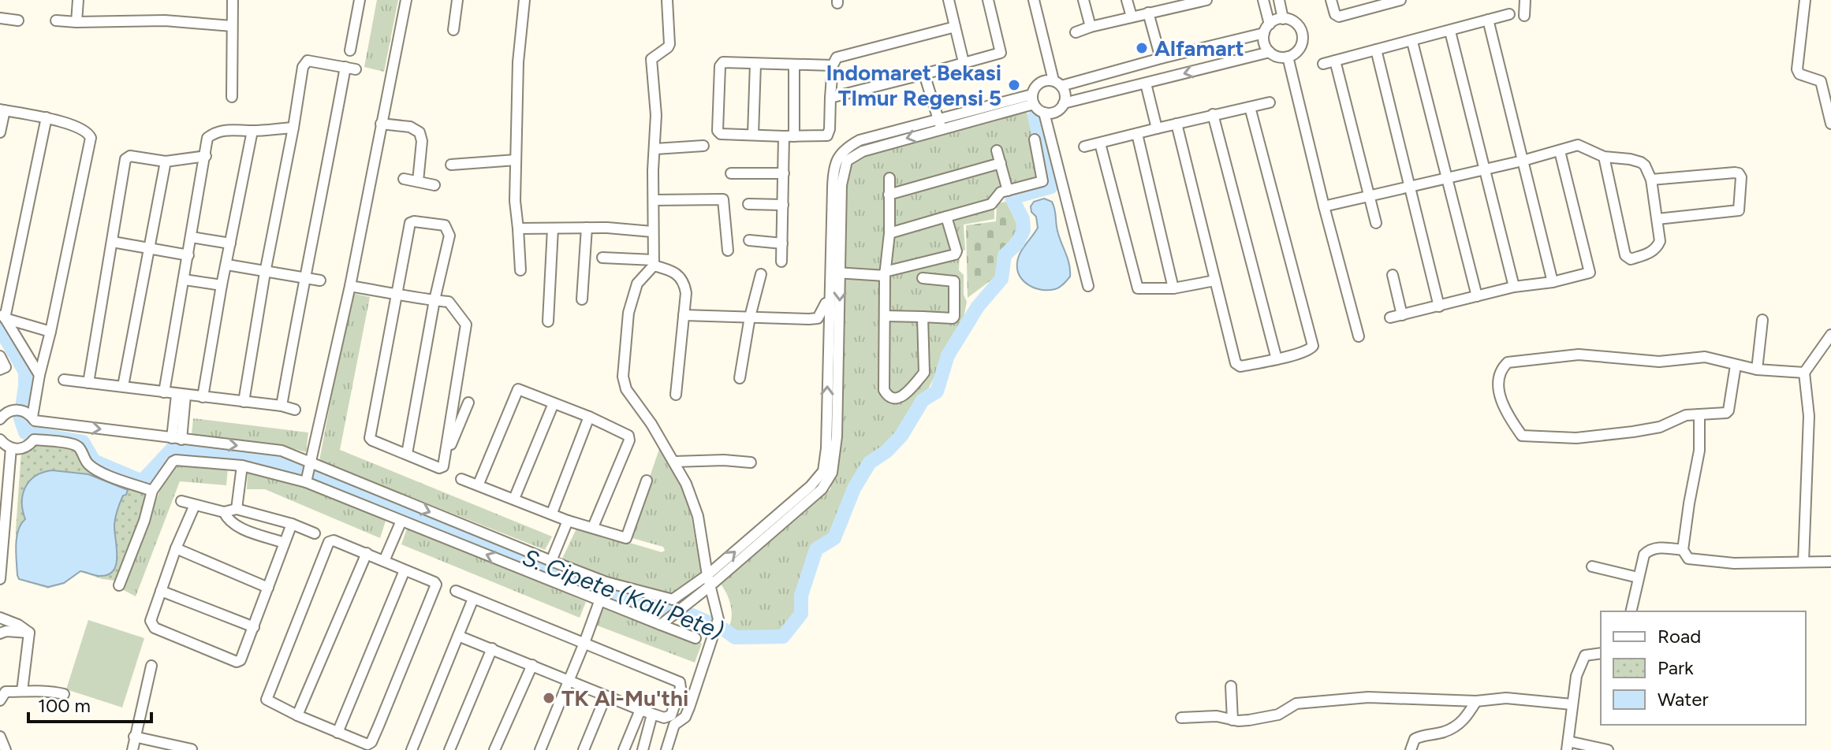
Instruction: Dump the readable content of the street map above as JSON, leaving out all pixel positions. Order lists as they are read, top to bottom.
{
  "water": ["S. Cipete (Kali Pete)"],
  "places": ["Alfamart", "Indomaret Bekasi TImur Regensi 5", "TK Al-Mu'thi"],
  "legend": ["Road", "Park", "Water"],
  "scale_bar": "100 m"
}
